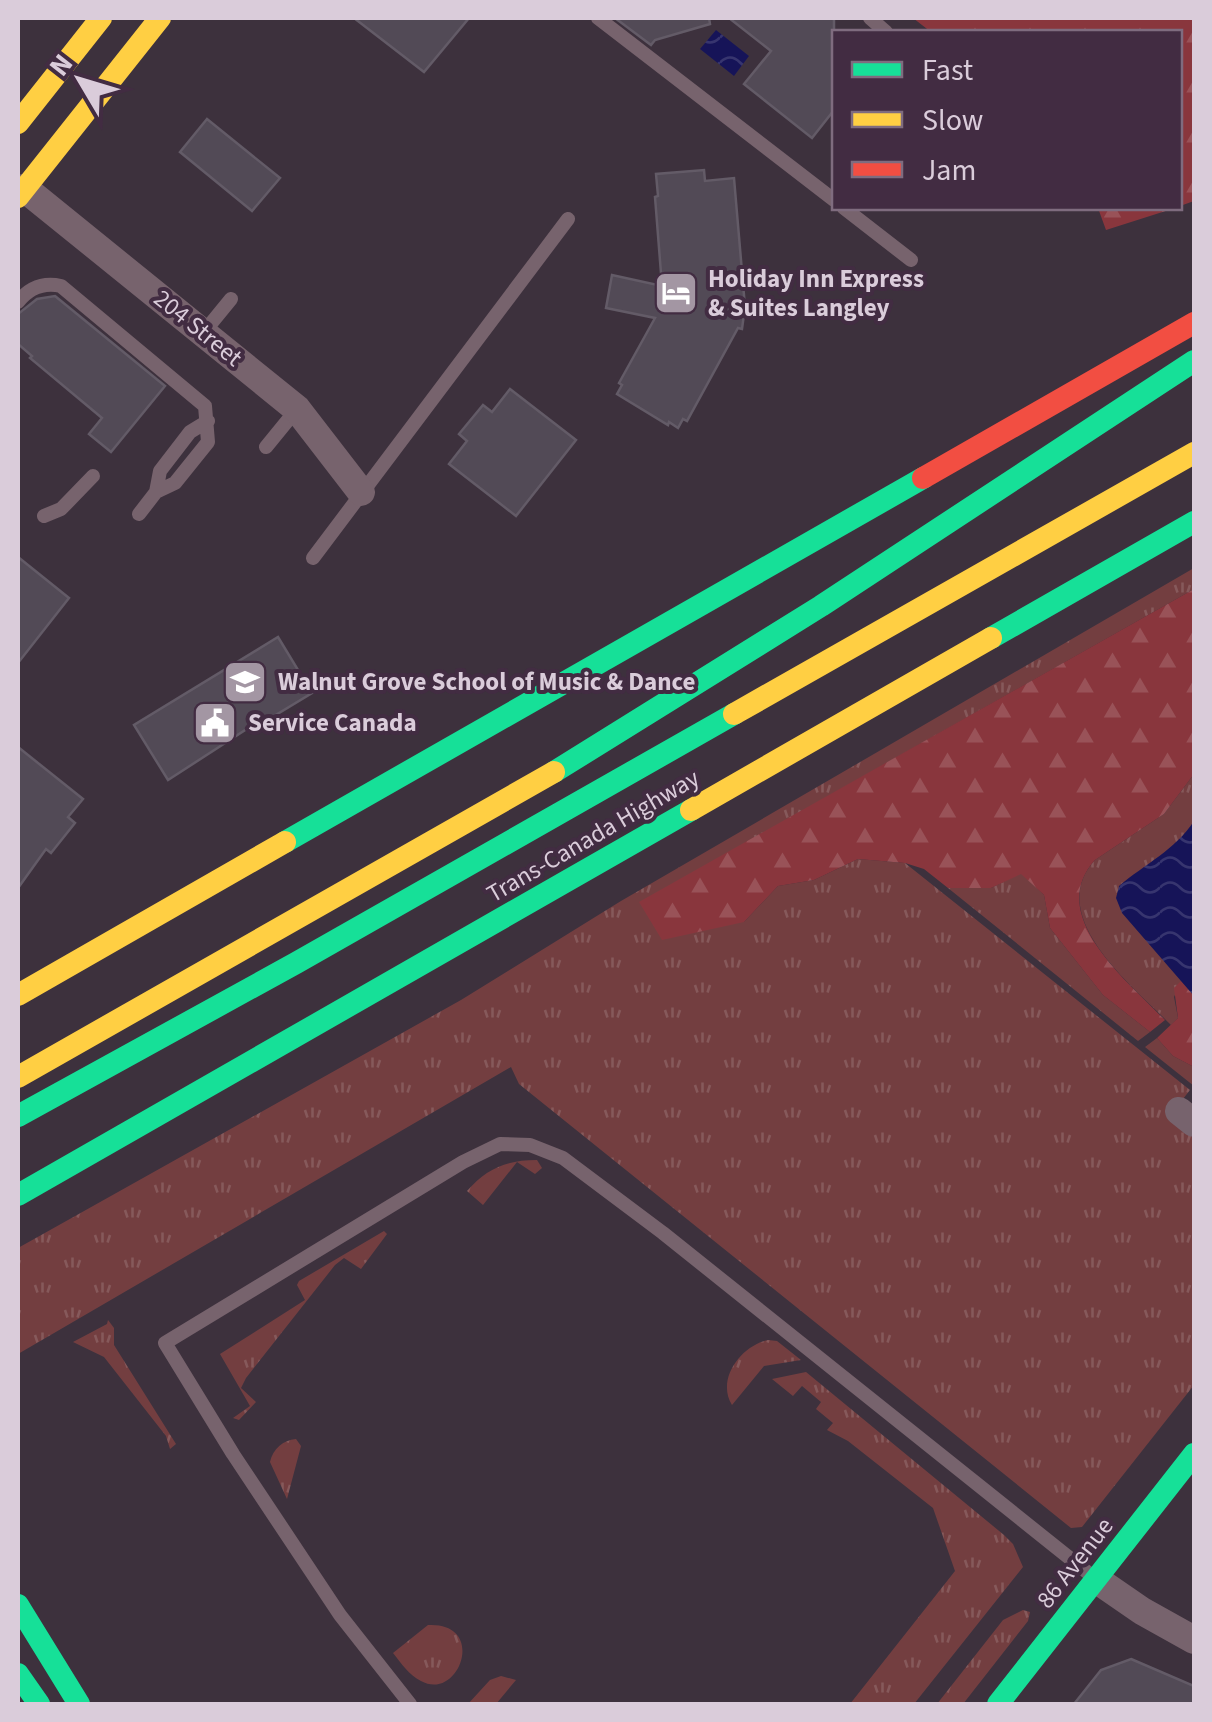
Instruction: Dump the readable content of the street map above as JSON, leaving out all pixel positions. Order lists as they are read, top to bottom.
{
  "streets": {
    "main road": ["Trans-Canada Highway", "86 Avenue"],
    "street": ["204 Street"]
  },
  "places": {
    "hotel": ["Holiday Inn Express & Suites Langley"],
    "school or university": ["Walnut Grove School of Music & Dance"],
    "public building": ["Service Canada"]
  },
  "legend": ["Fast", "Slow", "Jam"],
  "north": "top left"
}
